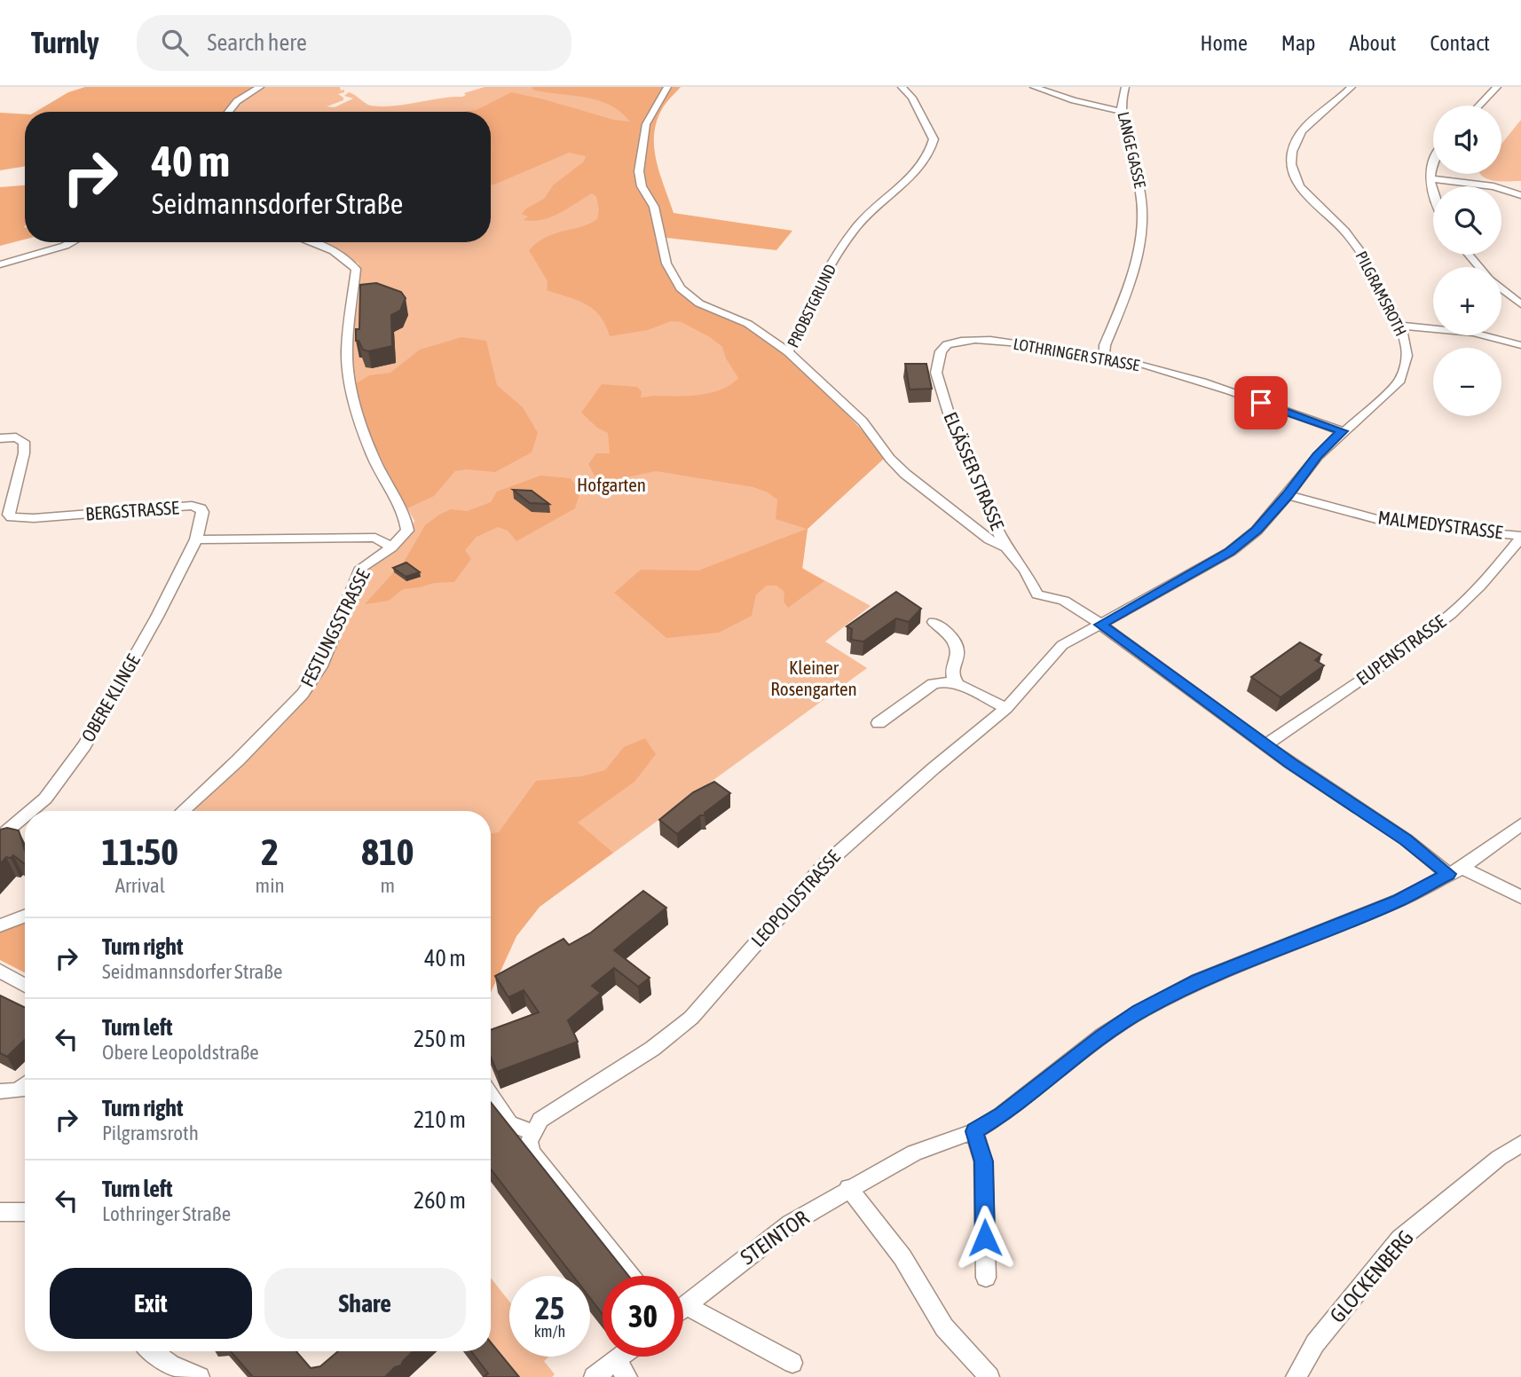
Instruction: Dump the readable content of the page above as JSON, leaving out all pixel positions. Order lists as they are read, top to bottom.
{
  "streets": {
    "street": [
      "LANGE GASSE",
      "PILGRAMSROTH",
      "PROBSTGRUND",
      "LOTHRINGER STRASSE",
      "ELSÄSSER STRASSE",
      "BERGSTRASSE",
      "MALMEDYSTRASSE",
      "FESTUNGSSTRASSE",
      "EUPENSTRASSE",
      "OBERE KLINGE",
      "LEOPOLDSTRASSE",
      "STEINTOR",
      "GLOCKENBERG"
    ]
  },
  "crossings": [
    ["LANGE GASSE", "LOTHRINGER STRASSE"],
    ["PILGRAMSROTH", "LOTHRINGER STRASSE"],
    ["PILGRAMSROTH", "ELSÄSSER STRASSE"],
    ["PILGRAMSROTH", "MALMEDYSTRASSE"],
    ["PILGRAMSROTH", "LEOPOLDSTRASSE"],
    ["PROBSTGRUND", "ELSÄSSER STRASSE"],
    ["LOTHRINGER STRASSE", "ELSÄSSER STRASSE"],
    ["BERGSTRASSE", "FESTUNGSSTRASSE"],
    ["BERGSTRASSE", "OBERE KLINGE"],
    ["MALMEDYSTRASSE", "EUPENSTRASSE"]
  ],
  "parks": ["Hofgarten", "Kleiner Rosengarten"],
  "page": {
    "header": "Turnly",
    "search": "Search here",
    "nav": [
      "Home",
      "Map",
      "About",
      "Contact"
    ],
    "map_buttons": ["+", "−"],
    "turn": ["40 m", "Seidmannsdorfer Straße"],
    "eta": [
      "11:50",
      "Arrival",
      "2",
      "min",
      "810",
      "m"
    ],
    "list": [
      {
        "name": "Turn right",
        "note": "Seidmannsdorfer Straße",
        "value": "40 m"
      },
      {
        "name": "Turn left",
        "note": "Obere Leopoldstraße",
        "value": "250 m"
      },
      {
        "name": "Turn right",
        "note": "Pilgramsroth",
        "value": "210 m"
      },
      {
        "name": "Turn left",
        "note": "Lothringer Straße",
        "value": "260 m"
      }
    ],
    "buttons": ["Exit", "Share"],
    "speed": "25 km/h",
    "limit": "30"
  }
}
